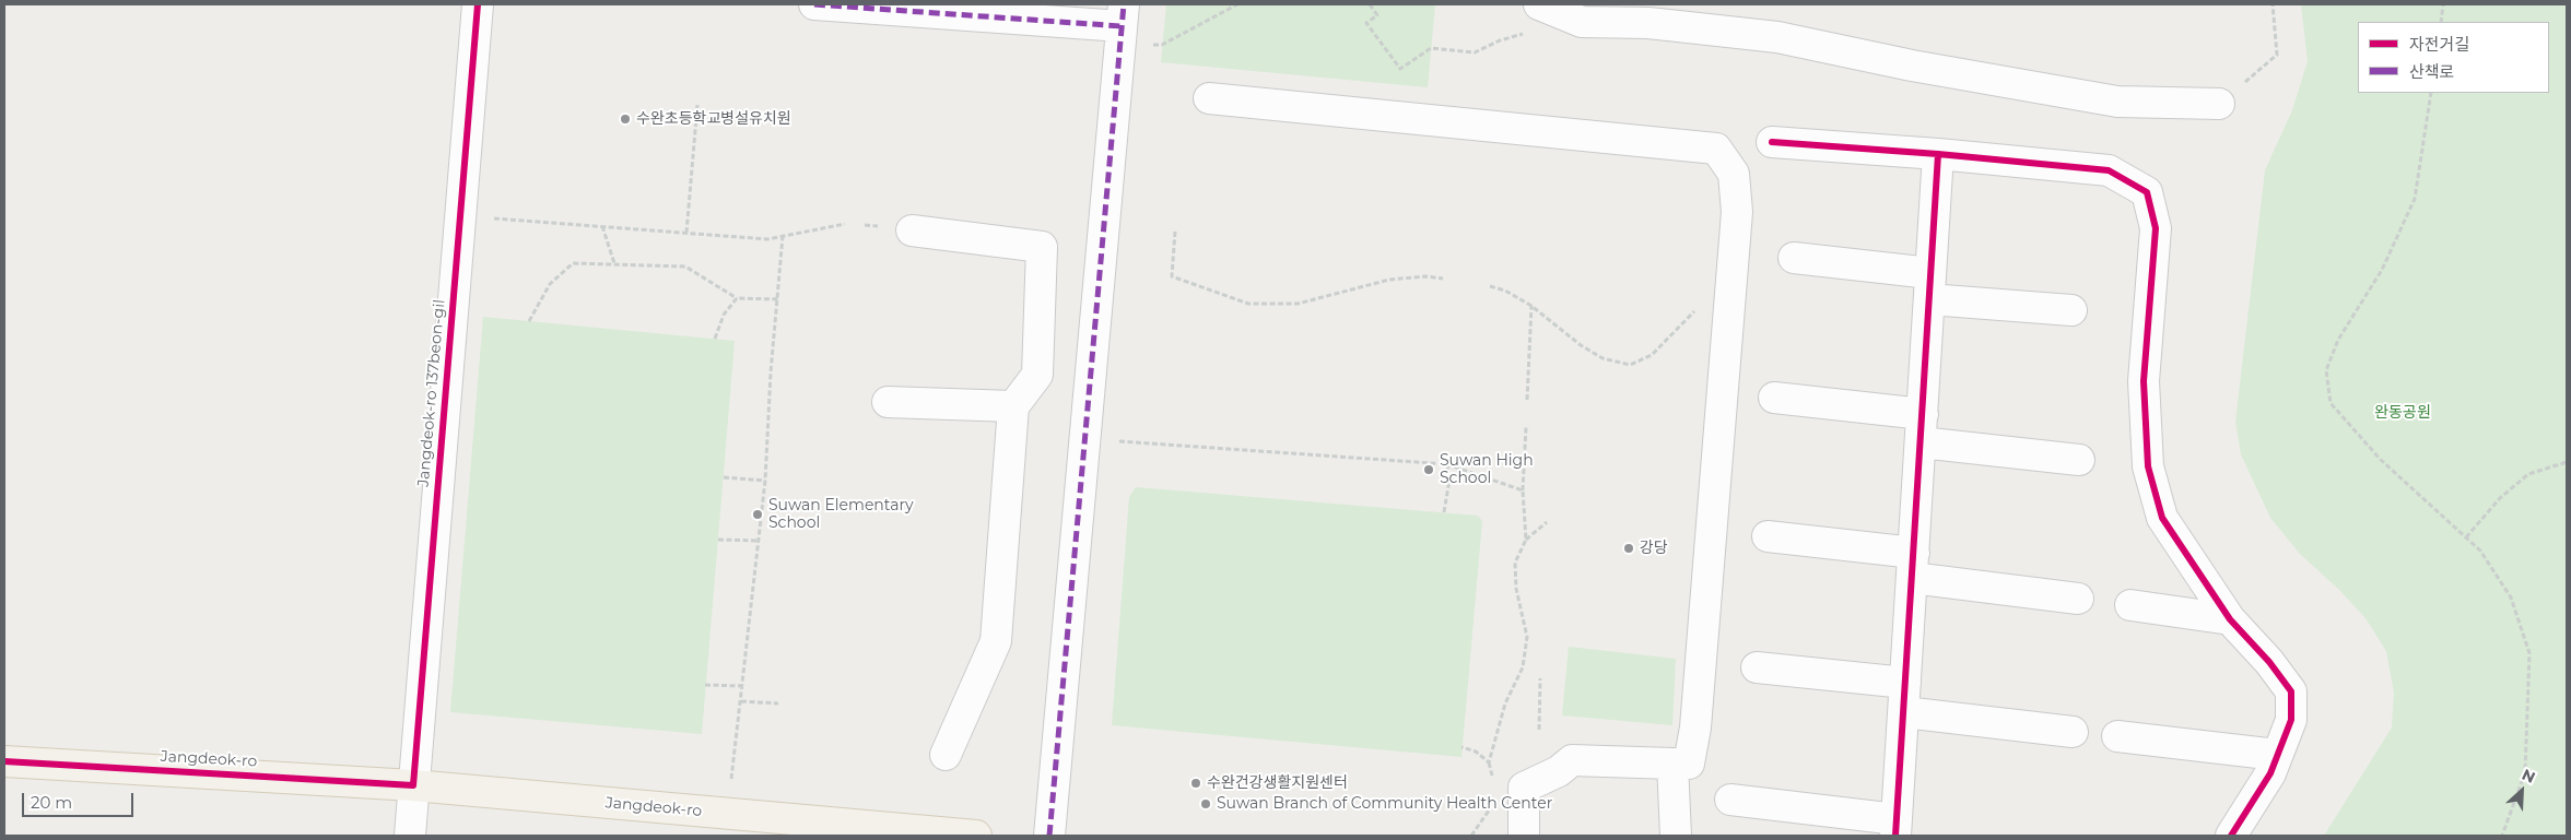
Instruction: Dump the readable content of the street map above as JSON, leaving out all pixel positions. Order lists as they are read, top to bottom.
{
  "streets": {
    "main road": ["Jangdeok-ro"],
    "street": ["Jangdeok-ro 137beon-gil"]
  },
  "crossings": [
    ["Jangdeok-ro 137beon-gil", "Jangdeok-ro"]
  ],
  "parks": ["완동공원"],
  "places": [
    "수완초등학교병설유치원",
    "Suwan High School",
    "Suwan Elementary School",
    "강당",
    "수완건강생활지원센터",
    "Suwan Branch of Community Health Center"
  ],
  "legend": ["자전거길", "산책로"],
  "scale_bar": "20 m",
  "north": "top right"
}
